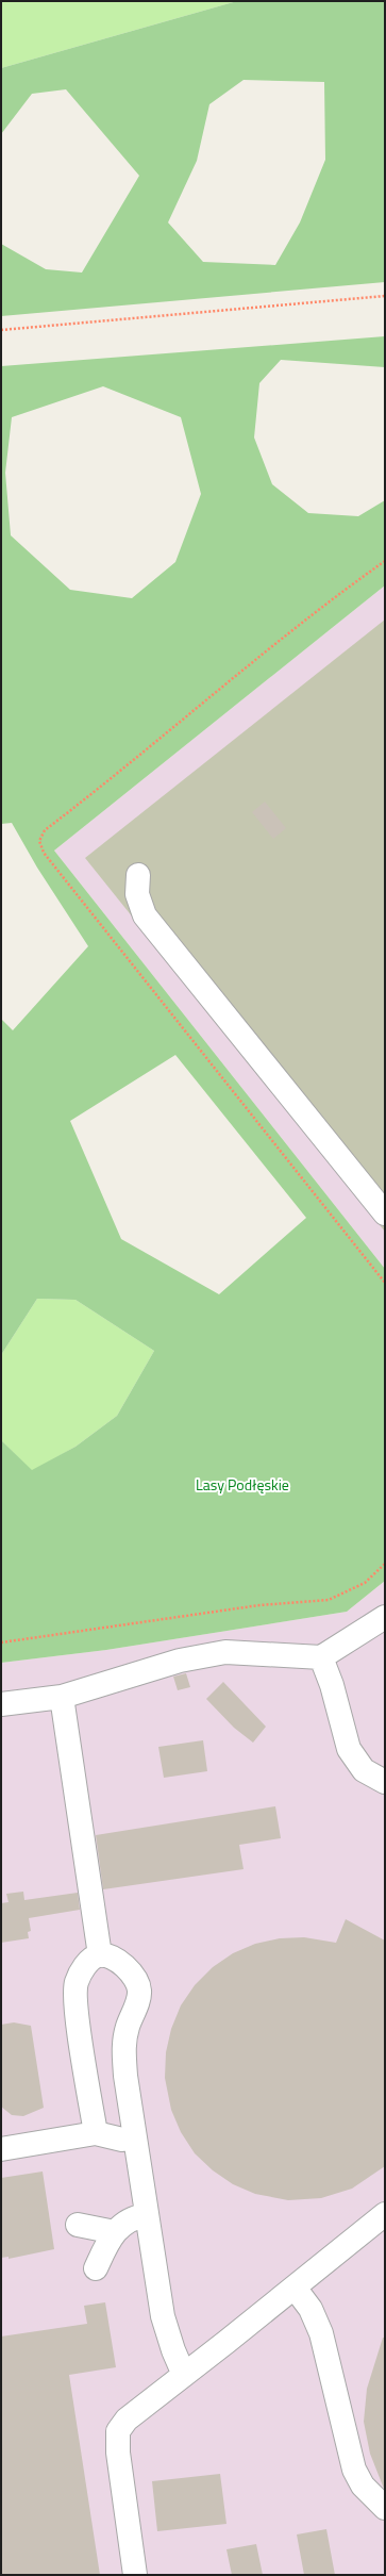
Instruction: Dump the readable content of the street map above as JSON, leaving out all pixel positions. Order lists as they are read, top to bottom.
{
  "parks": ["Lasy Podłęskie"]
}
